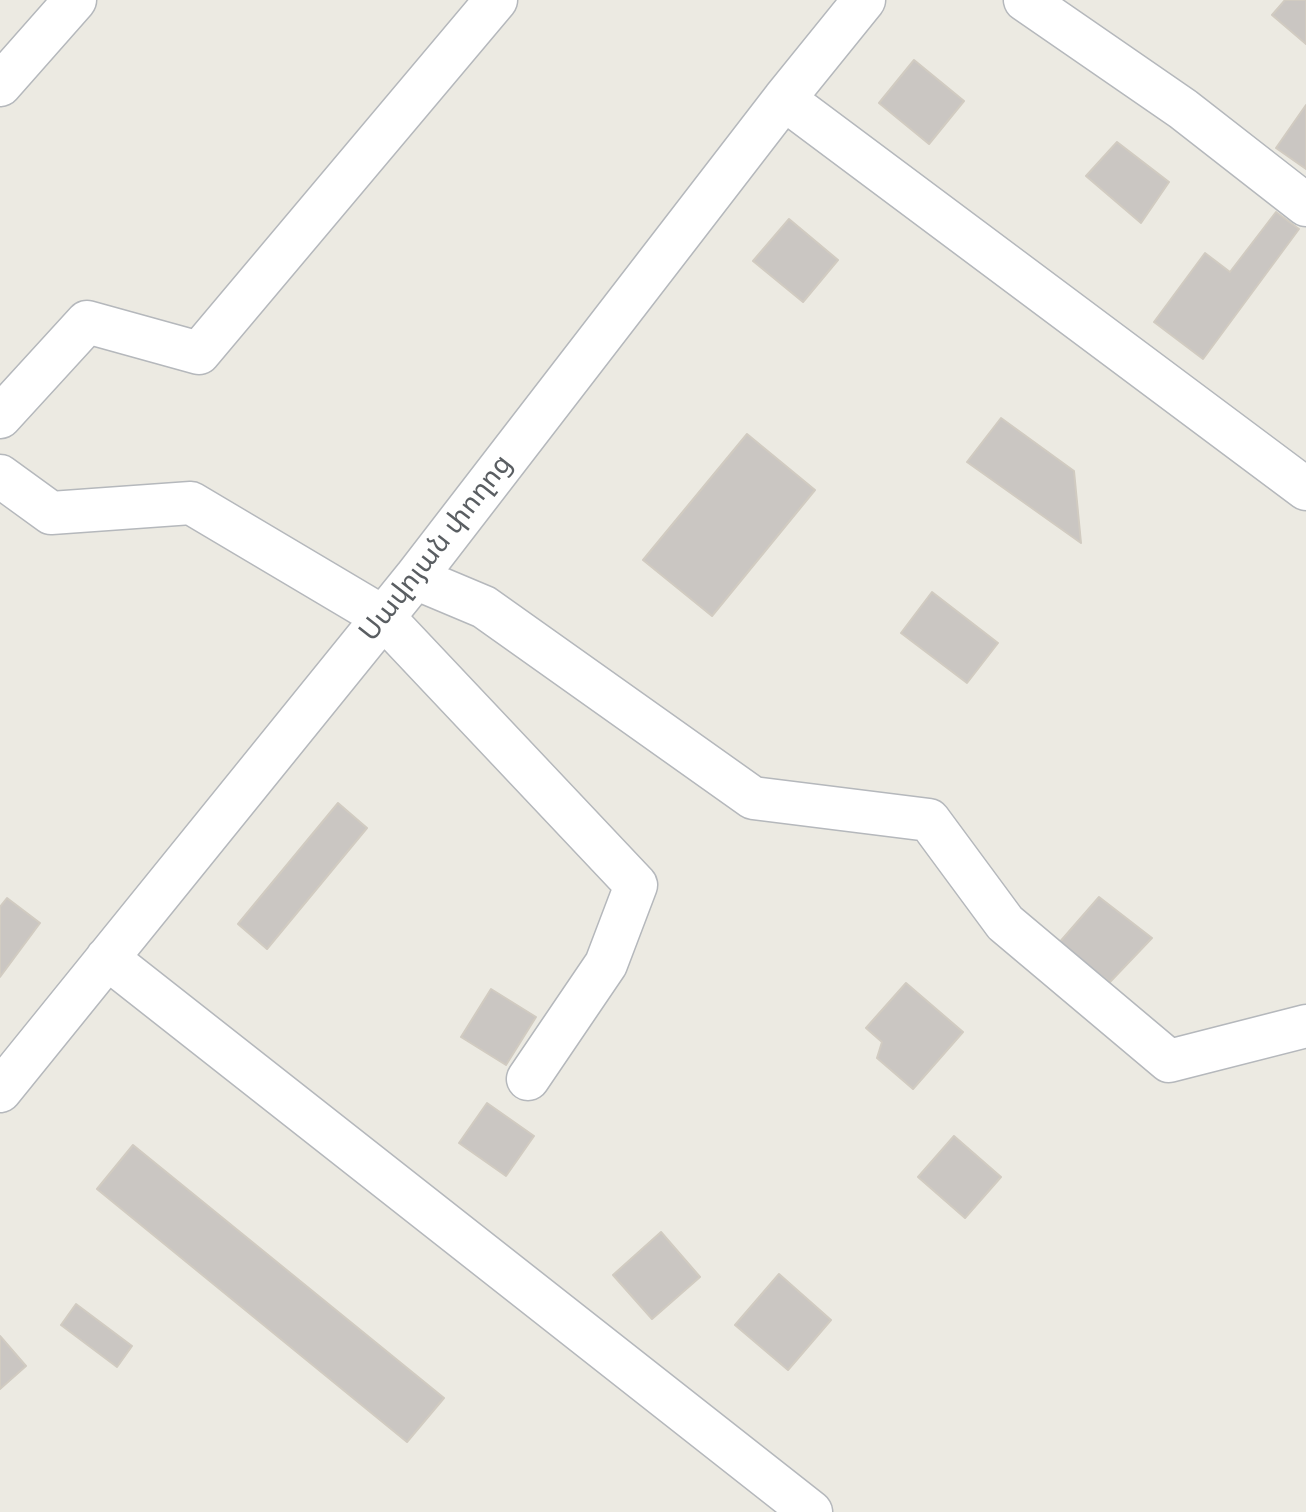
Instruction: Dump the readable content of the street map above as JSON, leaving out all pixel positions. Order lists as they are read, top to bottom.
{
  "streets": {
    "street": ["Սավոյան փողոց"]
  }
}
